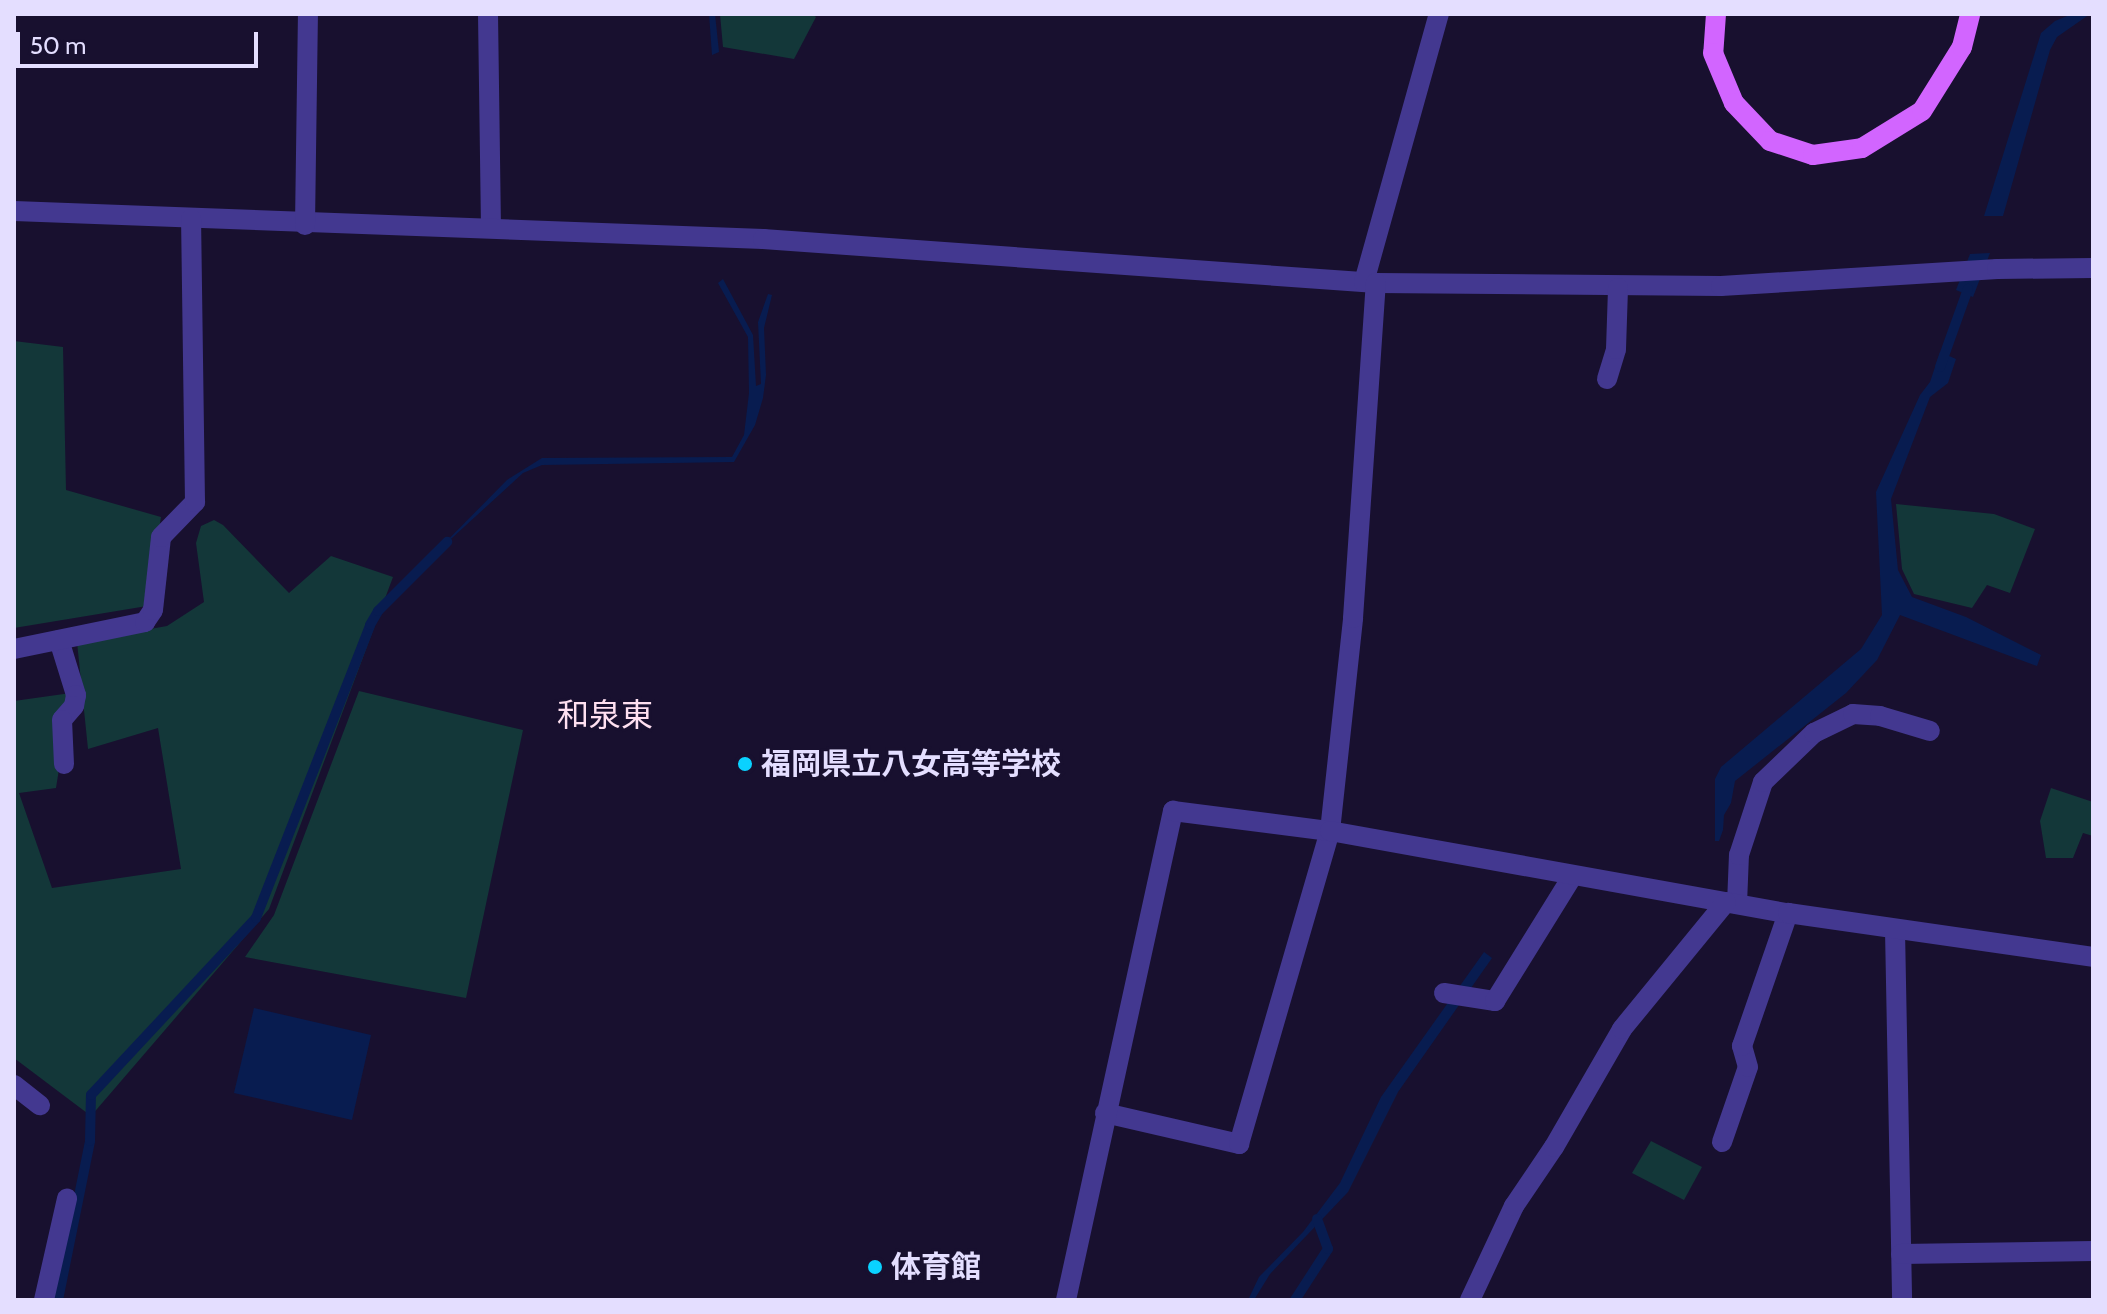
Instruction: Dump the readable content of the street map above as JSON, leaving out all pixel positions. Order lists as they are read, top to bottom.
{
  "districts": ["和泉東"],
  "places": ["福岡県立八女高等学校", "体育館"],
  "scale_bar": "50 m"
}
